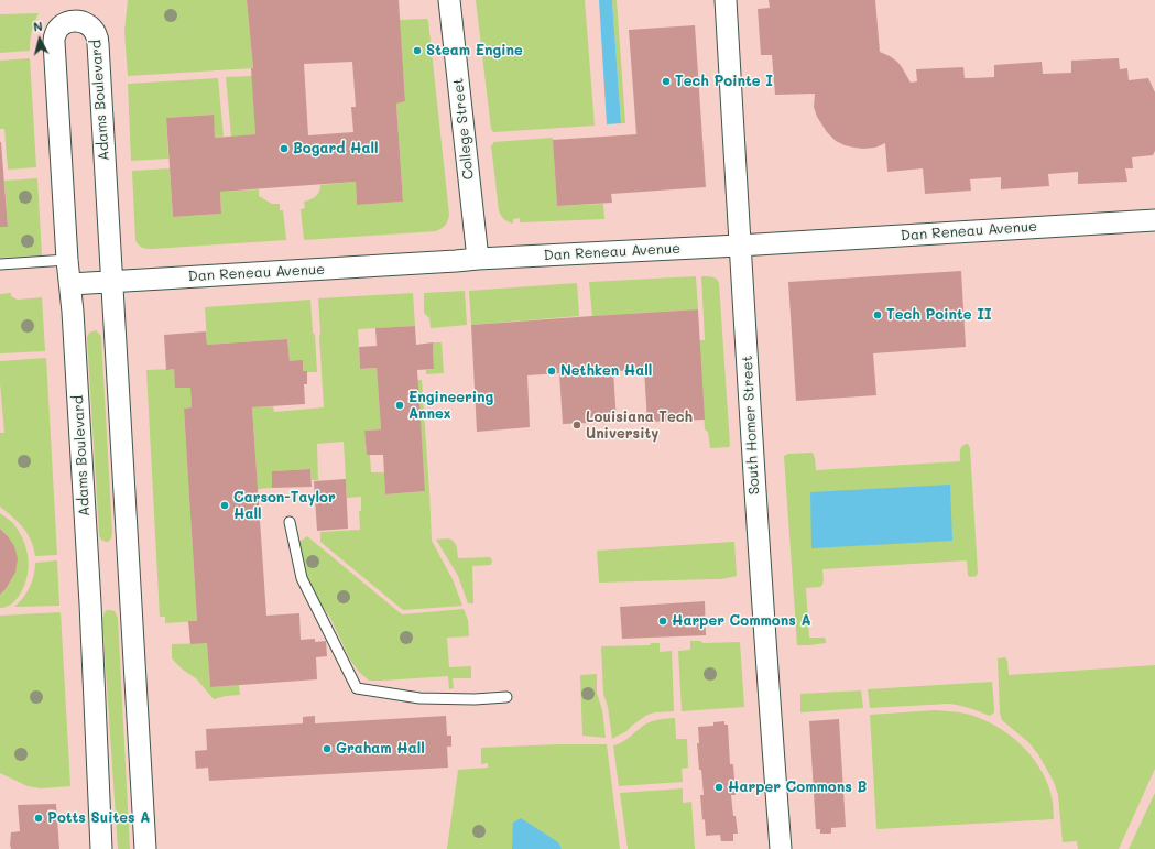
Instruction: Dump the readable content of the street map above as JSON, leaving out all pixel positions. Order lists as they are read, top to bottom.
{
  "streets": {
    "street": [
      "Adams Boulevard",
      "College Street",
      "Dan Reneau Avenue",
      "South Homer Street"
    ]
  },
  "crossings": [
    ["Adams Boulevard", "Dan Reneau Avenue"],
    ["College Street", "Dan Reneau Avenue"],
    ["Dan Reneau Avenue", "South Homer Street"]
  ],
  "places": [
    "Steam Engine",
    "Tech Pointe I",
    "Bogard Hall",
    "Tech Pointe II",
    "Nethken Hall",
    "Engineering Annex",
    "Louisiana Tech University",
    "Carson-Taylor Hall",
    "Harper Commons A",
    "Graham Hall",
    "Harper Commons B",
    "Potts Suites A"
  ],
  "north": "top"
}
